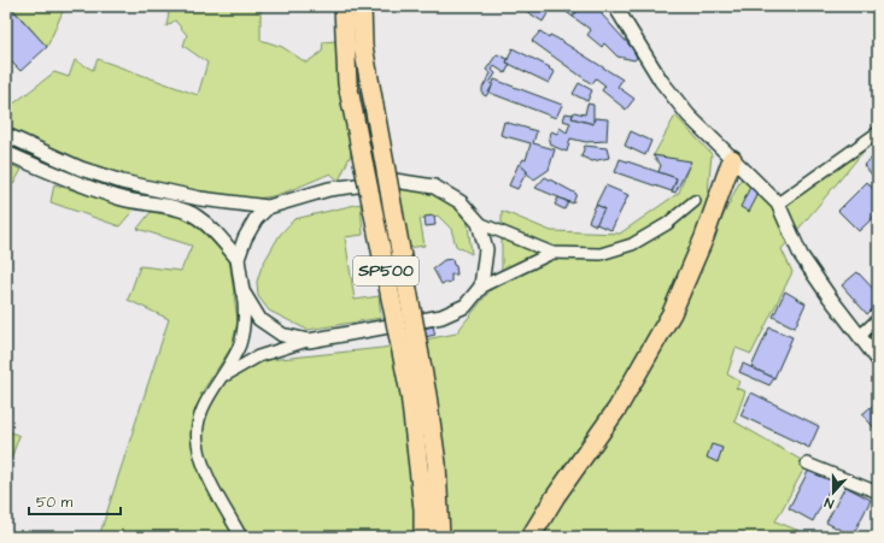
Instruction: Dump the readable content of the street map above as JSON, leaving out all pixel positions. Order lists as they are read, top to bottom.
{
  "streets": {
    "highway": ["SP500"]
  },
  "scale_bar": "50 m",
  "north": "bottom"
}
